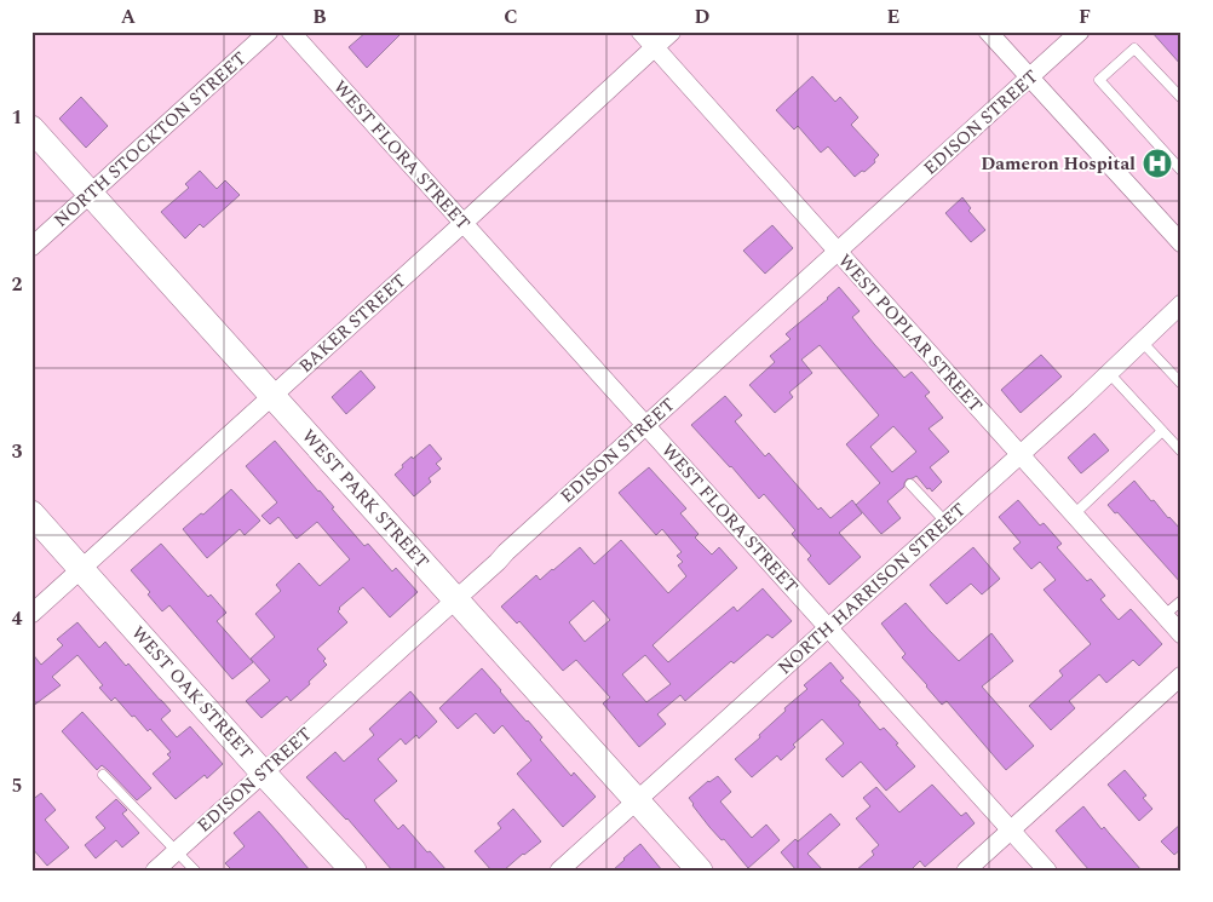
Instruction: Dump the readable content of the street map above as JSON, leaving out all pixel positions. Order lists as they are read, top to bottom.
{
  "streets": {
    "street": [
      "EDISON STREET",
      "NORTH STOCKTON STREET",
      "WEST FLORA STREET",
      "BAKER STREET",
      "WEST POPLAR STREET",
      "WEST PARK STREET",
      "NORTH HARRISON STREET",
      "WEST OAK STREET"
    ]
  },
  "crossings": [
    ["EDISON STREET", "WEST FLORA STREET"],
    ["EDISON STREET", "WEST POPLAR STREET"],
    ["EDISON STREET", "WEST PARK STREET"],
    ["EDISON STREET", "WEST OAK STREET"],
    ["NORTH STOCKTON STREET", "WEST PARK STREET"],
    ["WEST FLORA STREET", "BAKER STREET"],
    ["WEST FLORA STREET", "NORTH HARRISON STREET"],
    ["BAKER STREET", "WEST POPLAR STREET"],
    ["BAKER STREET", "WEST PARK STREET"],
    ["BAKER STREET", "WEST OAK STREET"],
    ["WEST POPLAR STREET", "NORTH HARRISON STREET"],
    ["WEST PARK STREET", "NORTH HARRISON STREET"]
  ],
  "places": {
    "hospital": ["Dameron Hospital"]
  },
  "grid": {
    "columns": [
      "A",
      "B",
      "C",
      "D",
      "E",
      "F"
    ],
    "rows": [
      "1",
      "2",
      "3",
      "4",
      "5"
    ]
  }
}
